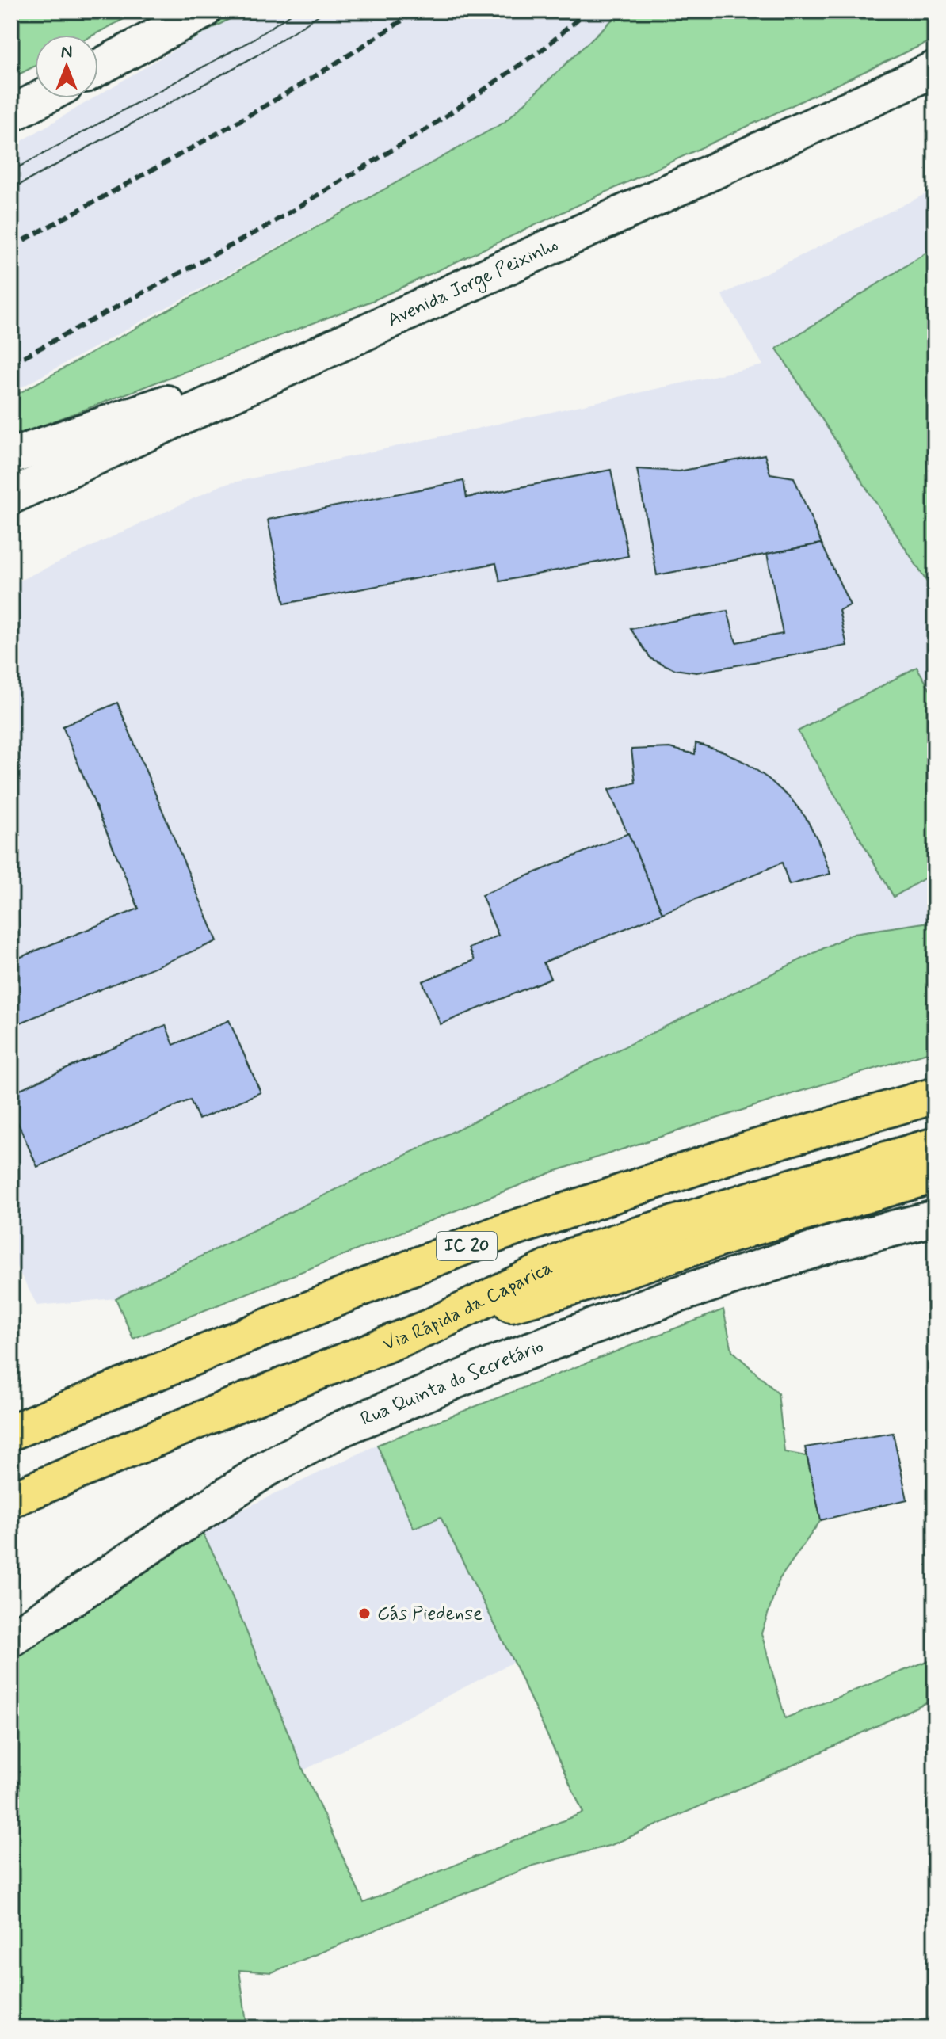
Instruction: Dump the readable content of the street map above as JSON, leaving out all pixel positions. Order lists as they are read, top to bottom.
{
  "streets": {
    "highway": ["IC 20", "Via Rápida da Caparica"],
    "street": ["Avenida Jorge Peixinho", "Rua Quinta do Secretário"]
  },
  "places": ["Gás Piedense"],
  "north": "top"
}
